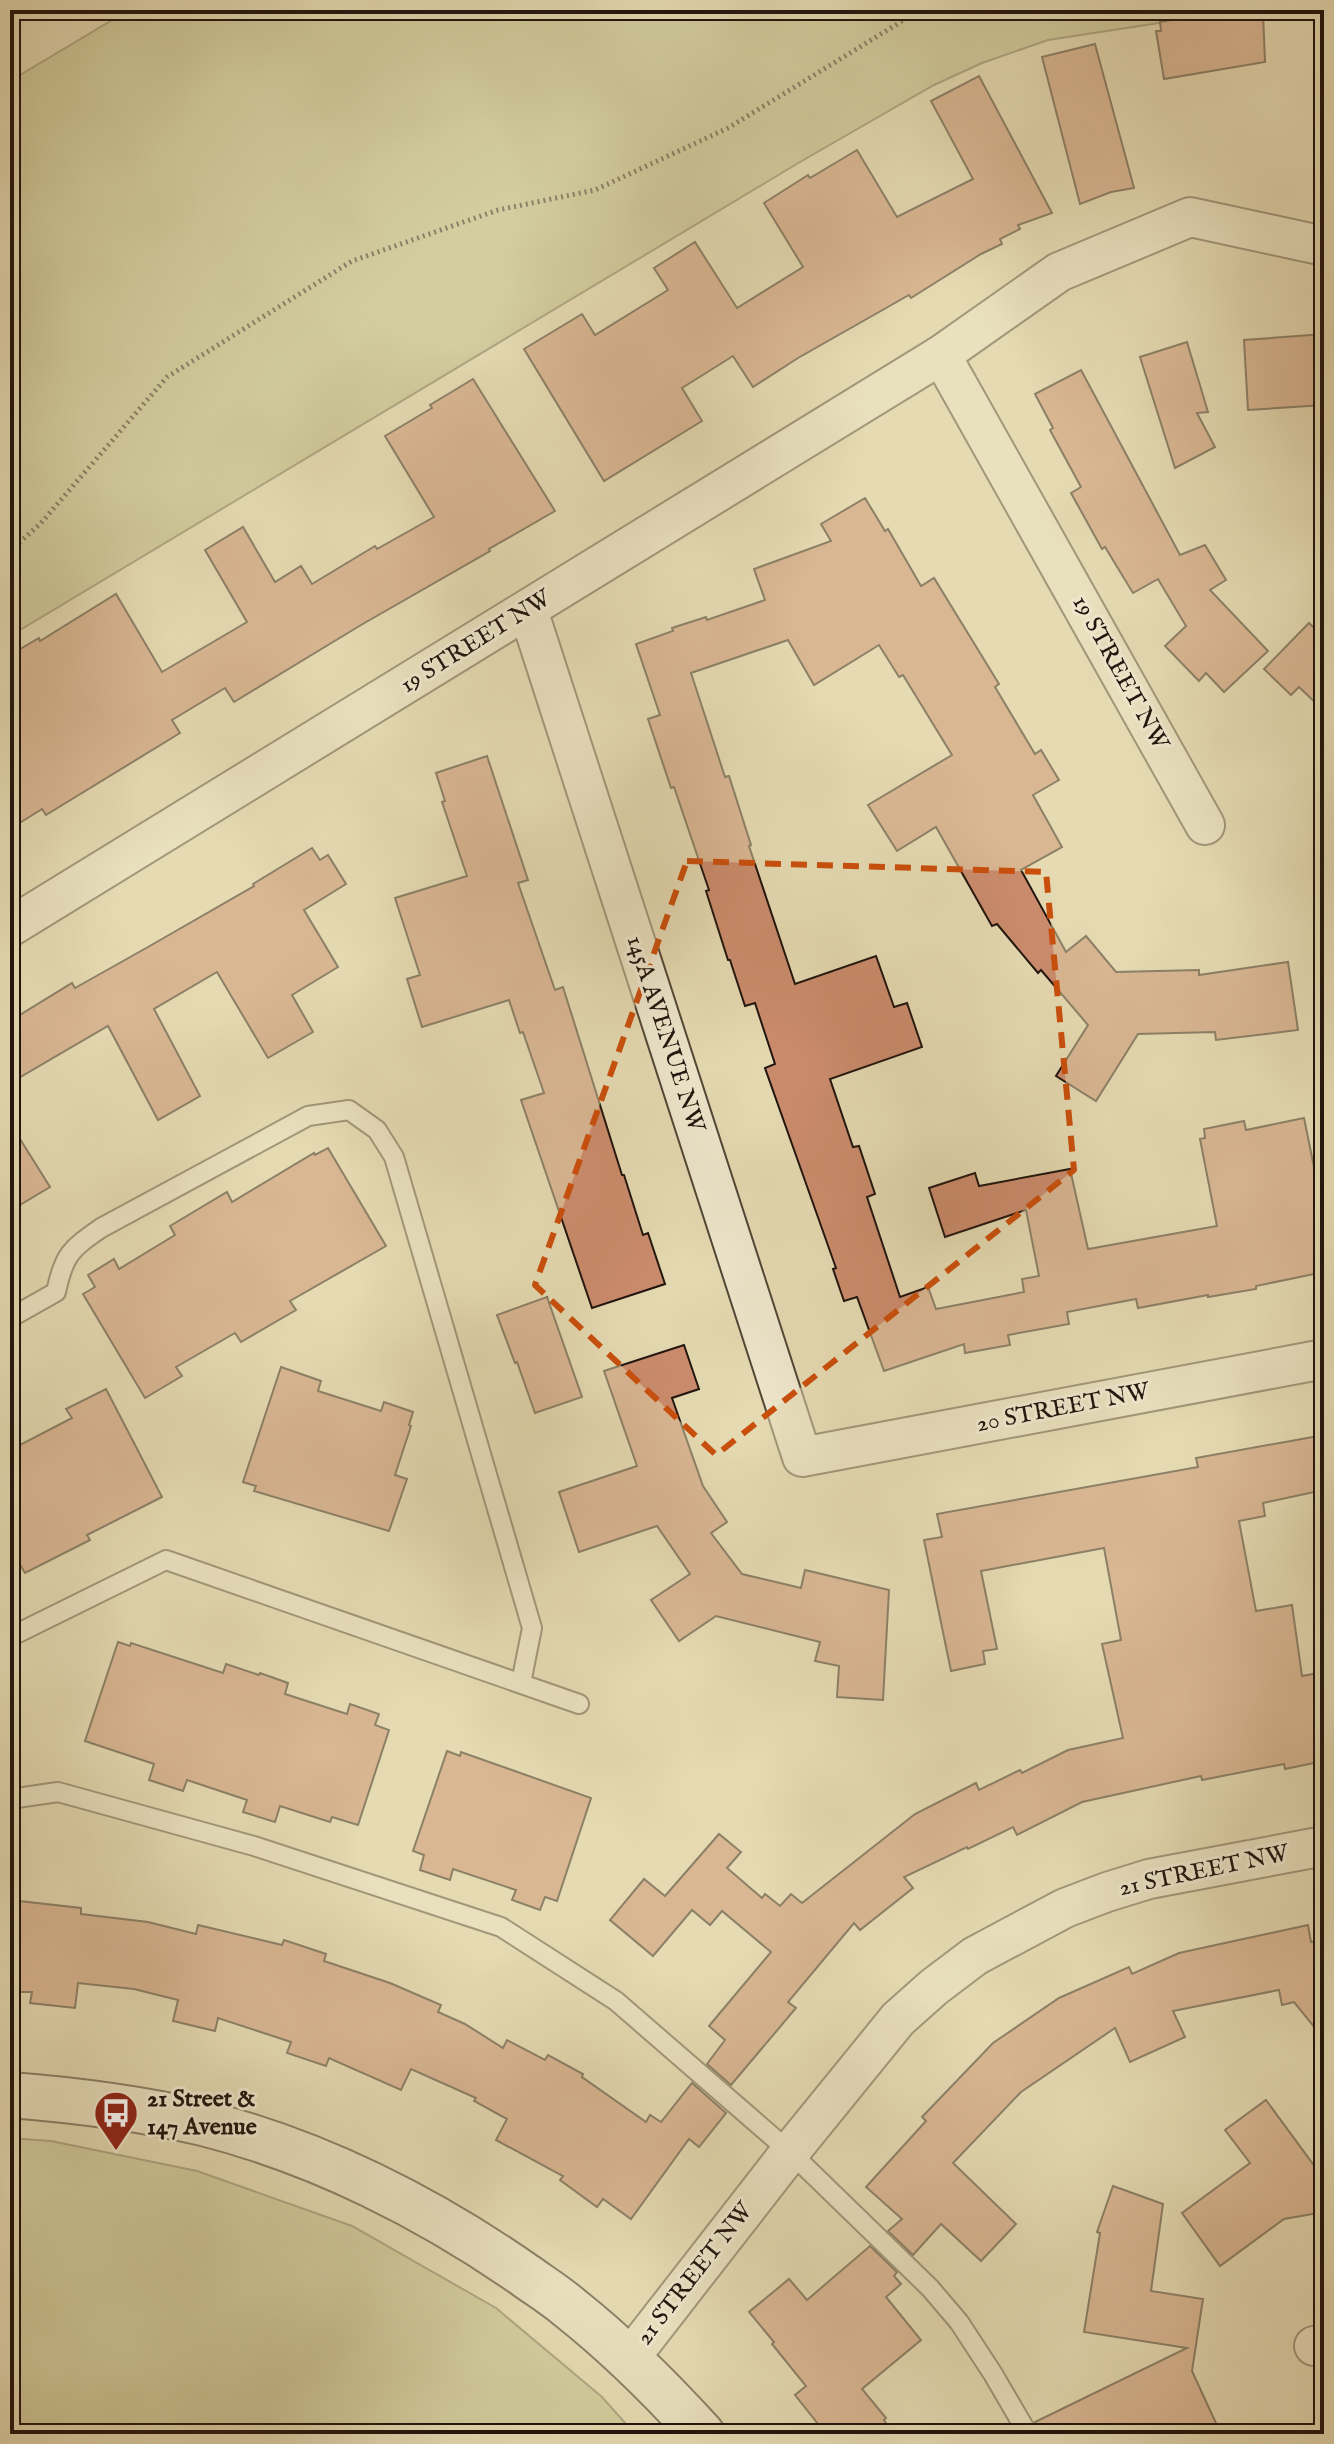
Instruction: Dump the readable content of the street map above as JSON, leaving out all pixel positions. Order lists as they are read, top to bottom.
{
  "streets": {
    "street": [
      "19 STREET NW",
      "145A AVENUE NW",
      "20 STREET NW",
      "21 STREET NW"
    ]
  },
  "crossings": [
    ["19 STREET NW", "145A AVENUE NW"],
    ["145A AVENUE NW", "20 STREET NW"]
  ],
  "places": {
    "bus stop": ["21 Street & 147 Avenue"]
  }
}
